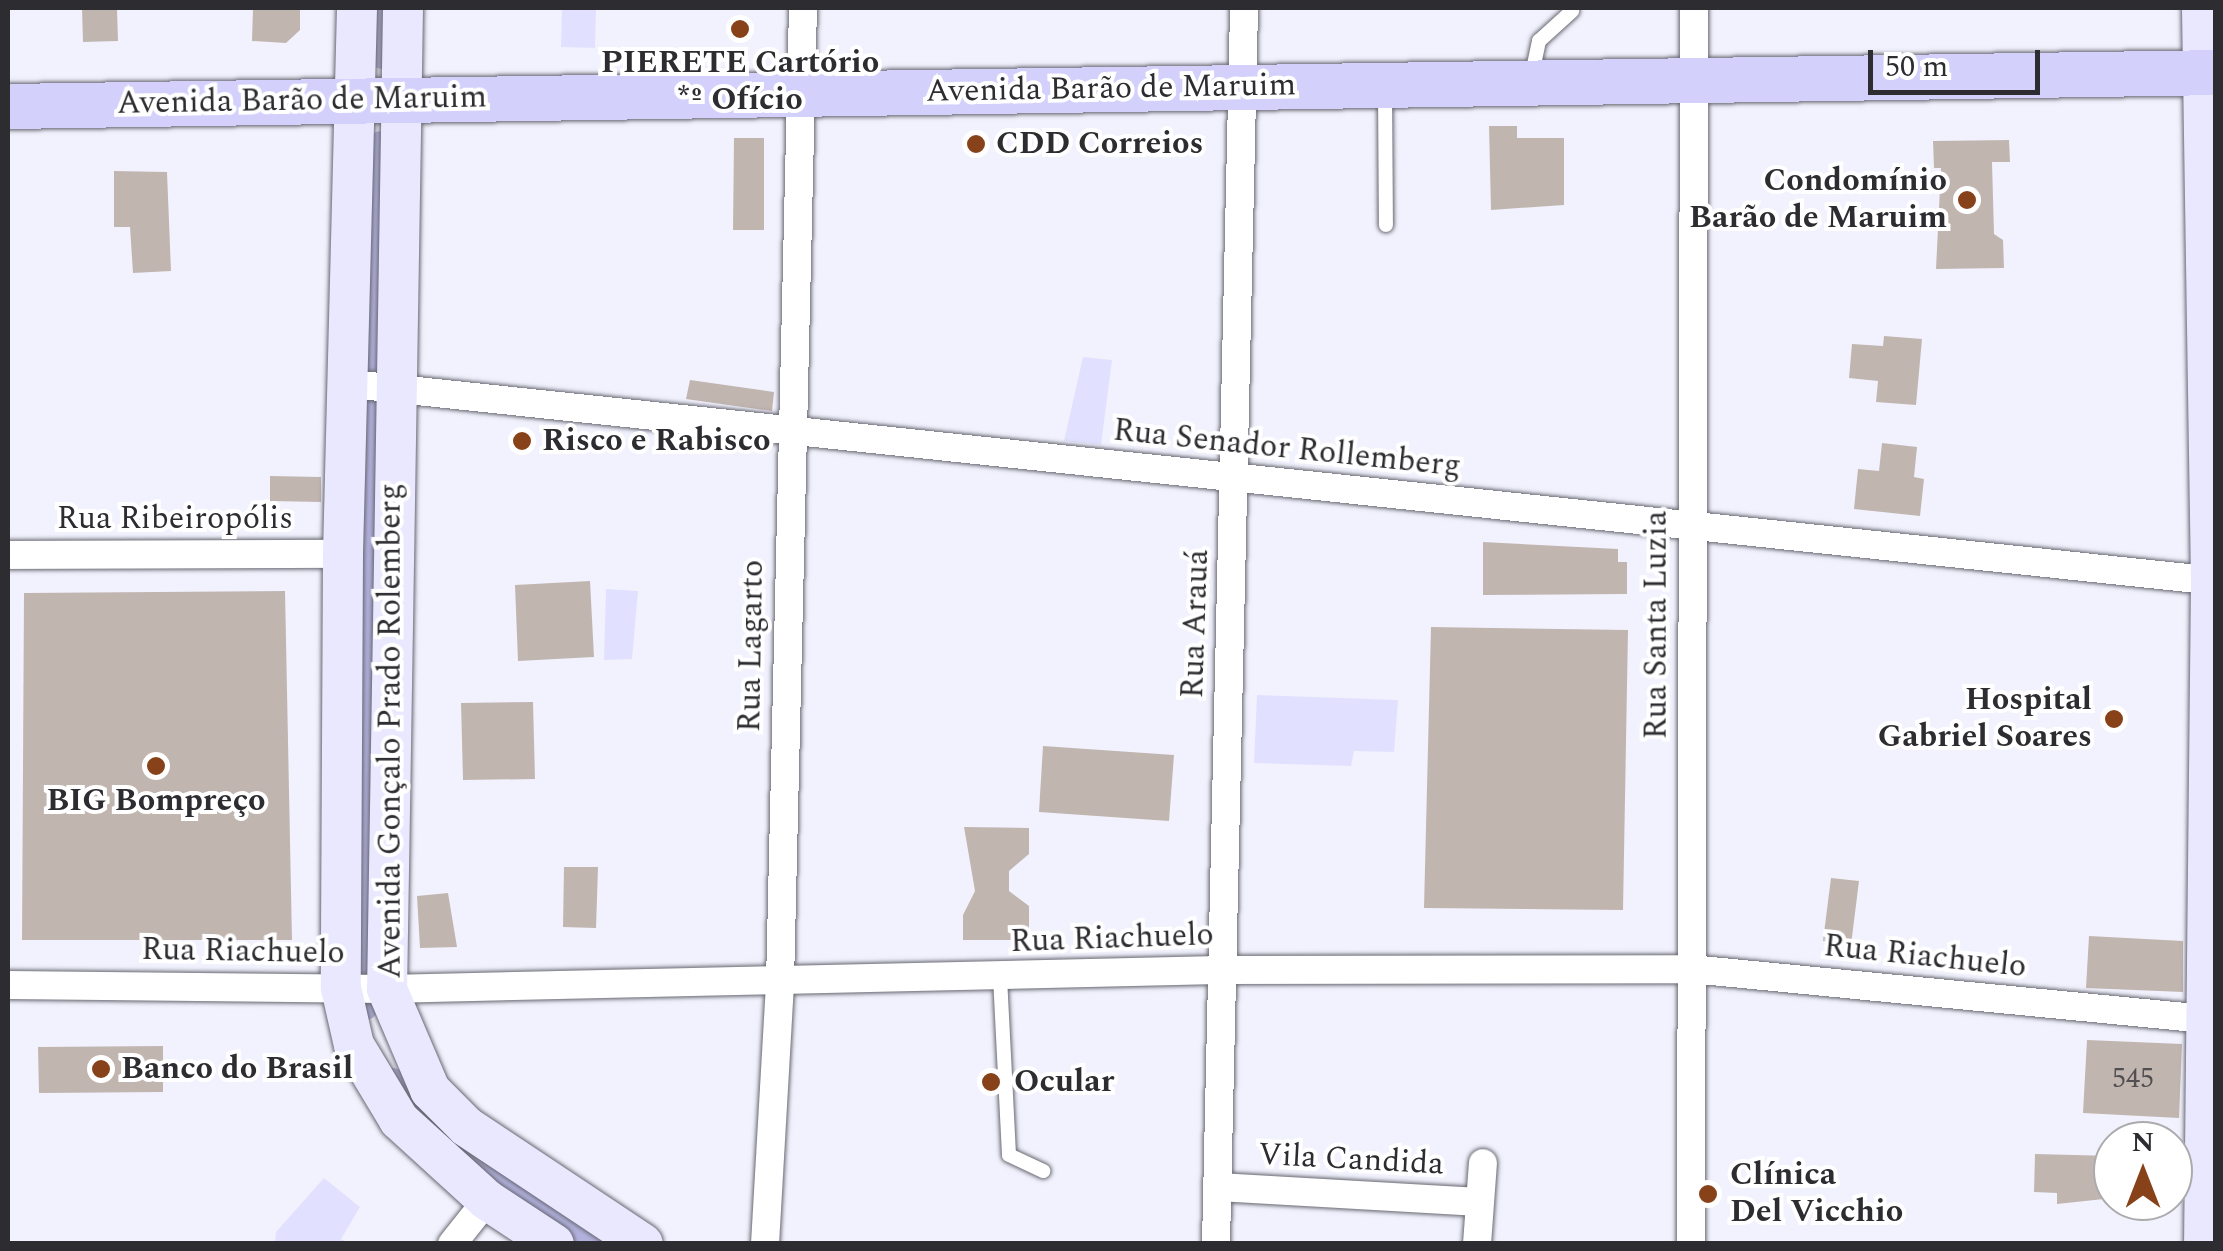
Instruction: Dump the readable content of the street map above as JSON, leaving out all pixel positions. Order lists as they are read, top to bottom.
{
  "streets": {
    "main road": ["Avenida Barão de Maruim"],
    "street": [
      "Rua Senador Rollemberg",
      "Rua Ribeiropólis",
      "Rua Arauá",
      "Rua Santa Luzia",
      "Rua Lagarto",
      "Avenida Gonçalo Prado Rolemberg",
      "Rua Riachuelo",
      "Vila Candida"
    ]
  },
  "crossings": [
    ["Avenida Barão de Maruim", "Rua Arauá"],
    ["Avenida Barão de Maruim", "Rua Santa Luzia"],
    ["Avenida Barão de Maruim", "Rua Lagarto"],
    ["Avenida Barão de Maruim", "Avenida Gonçalo Prado Rolemberg"],
    ["Rua Senador Rollemberg", "Rua Arauá"],
    ["Rua Senador Rollemberg", "Rua Santa Luzia"],
    ["Rua Senador Rollemberg", "Rua Lagarto"],
    ["Rua Senador Rollemberg", "Avenida Gonçalo Prado Rolemberg"],
    ["Rua Ribeiropólis", "Avenida Gonçalo Prado Rolemberg"],
    ["Rua Arauá", "Rua Riachuelo"],
    ["Rua Arauá", "Vila Candida"],
    ["Rua Santa Luzia", "Rua Riachuelo"],
    ["Rua Lagarto", "Rua Riachuelo"],
    ["Avenida Gonçalo Prado Rolemberg", "Rua Riachuelo"]
  ],
  "places": [
    "PIERETE Cartório *º Ofício",
    "CDD Correios",
    "Condomínio Barão de Maruim",
    "Risco e Rabisco",
    "Hospital Gabriel Soares",
    "BIG Bompreço",
    "Banco do Brasil",
    "Ocular",
    "Clínica Del Vicchio"
  ],
  "house_numbers": ["545"],
  "scale_bar": "50 m",
  "north": "top"
}
